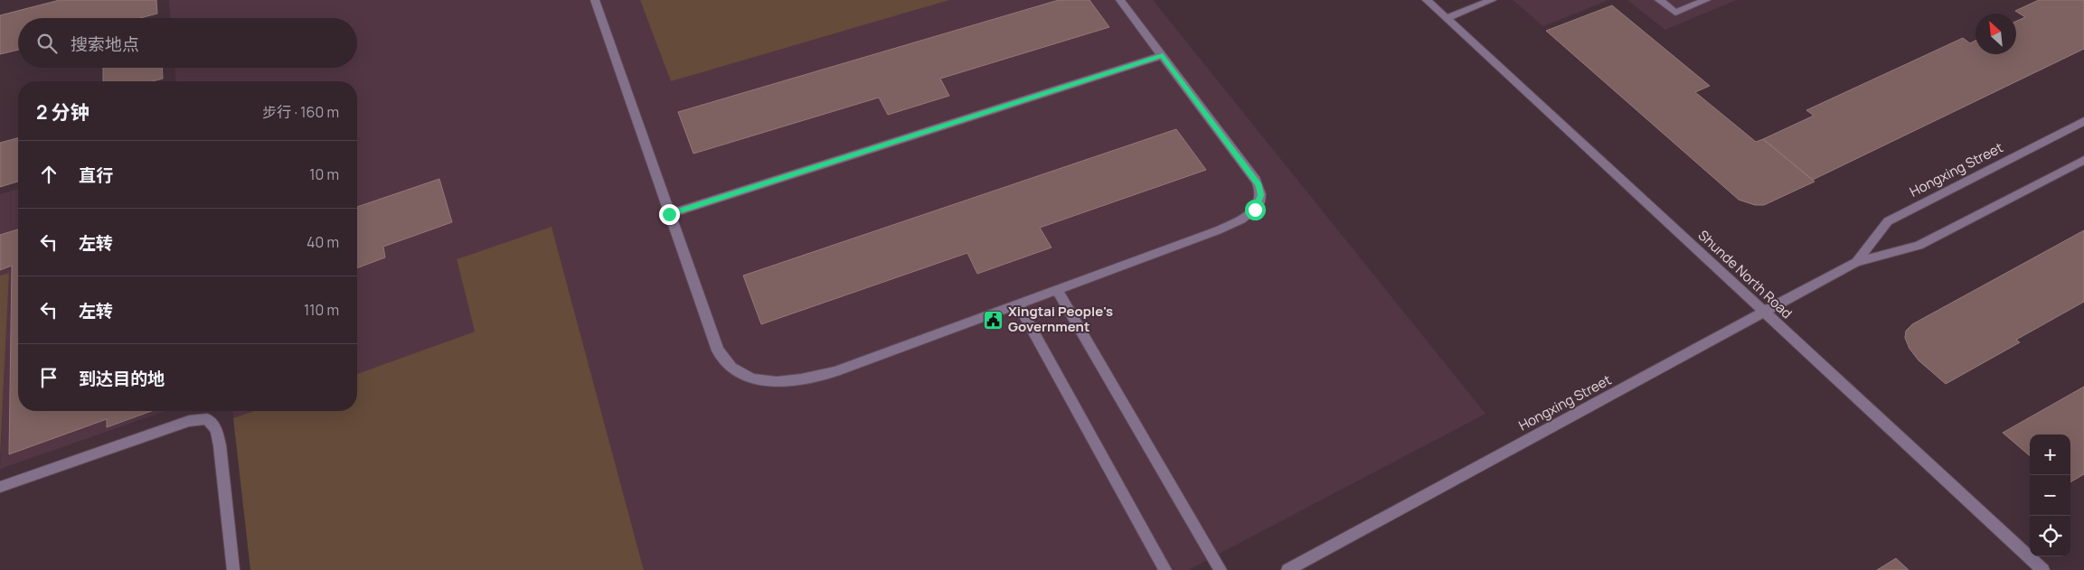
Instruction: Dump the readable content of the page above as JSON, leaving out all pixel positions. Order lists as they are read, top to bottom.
{
  "streets": {
    "street": ["Hongxing Street", "Shunde North Road"]
  },
  "crossings": [
    ["Hongxing Street", "Shunde North Road"]
  ],
  "places": {
    "public building": ["Xingtai People's Government"]
  },
  "north": "top left",
  "page": {
    "search": "搜索地点",
    "heading": ["2 分钟", "步行 · 160 m"],
    "list": [
      ["直行", "10 m"],
      ["左转", "40 m"],
      ["左转", "110 m"],
      "到达目的地"
    ],
    "map_buttons": ["+", "−"]
  }
}
